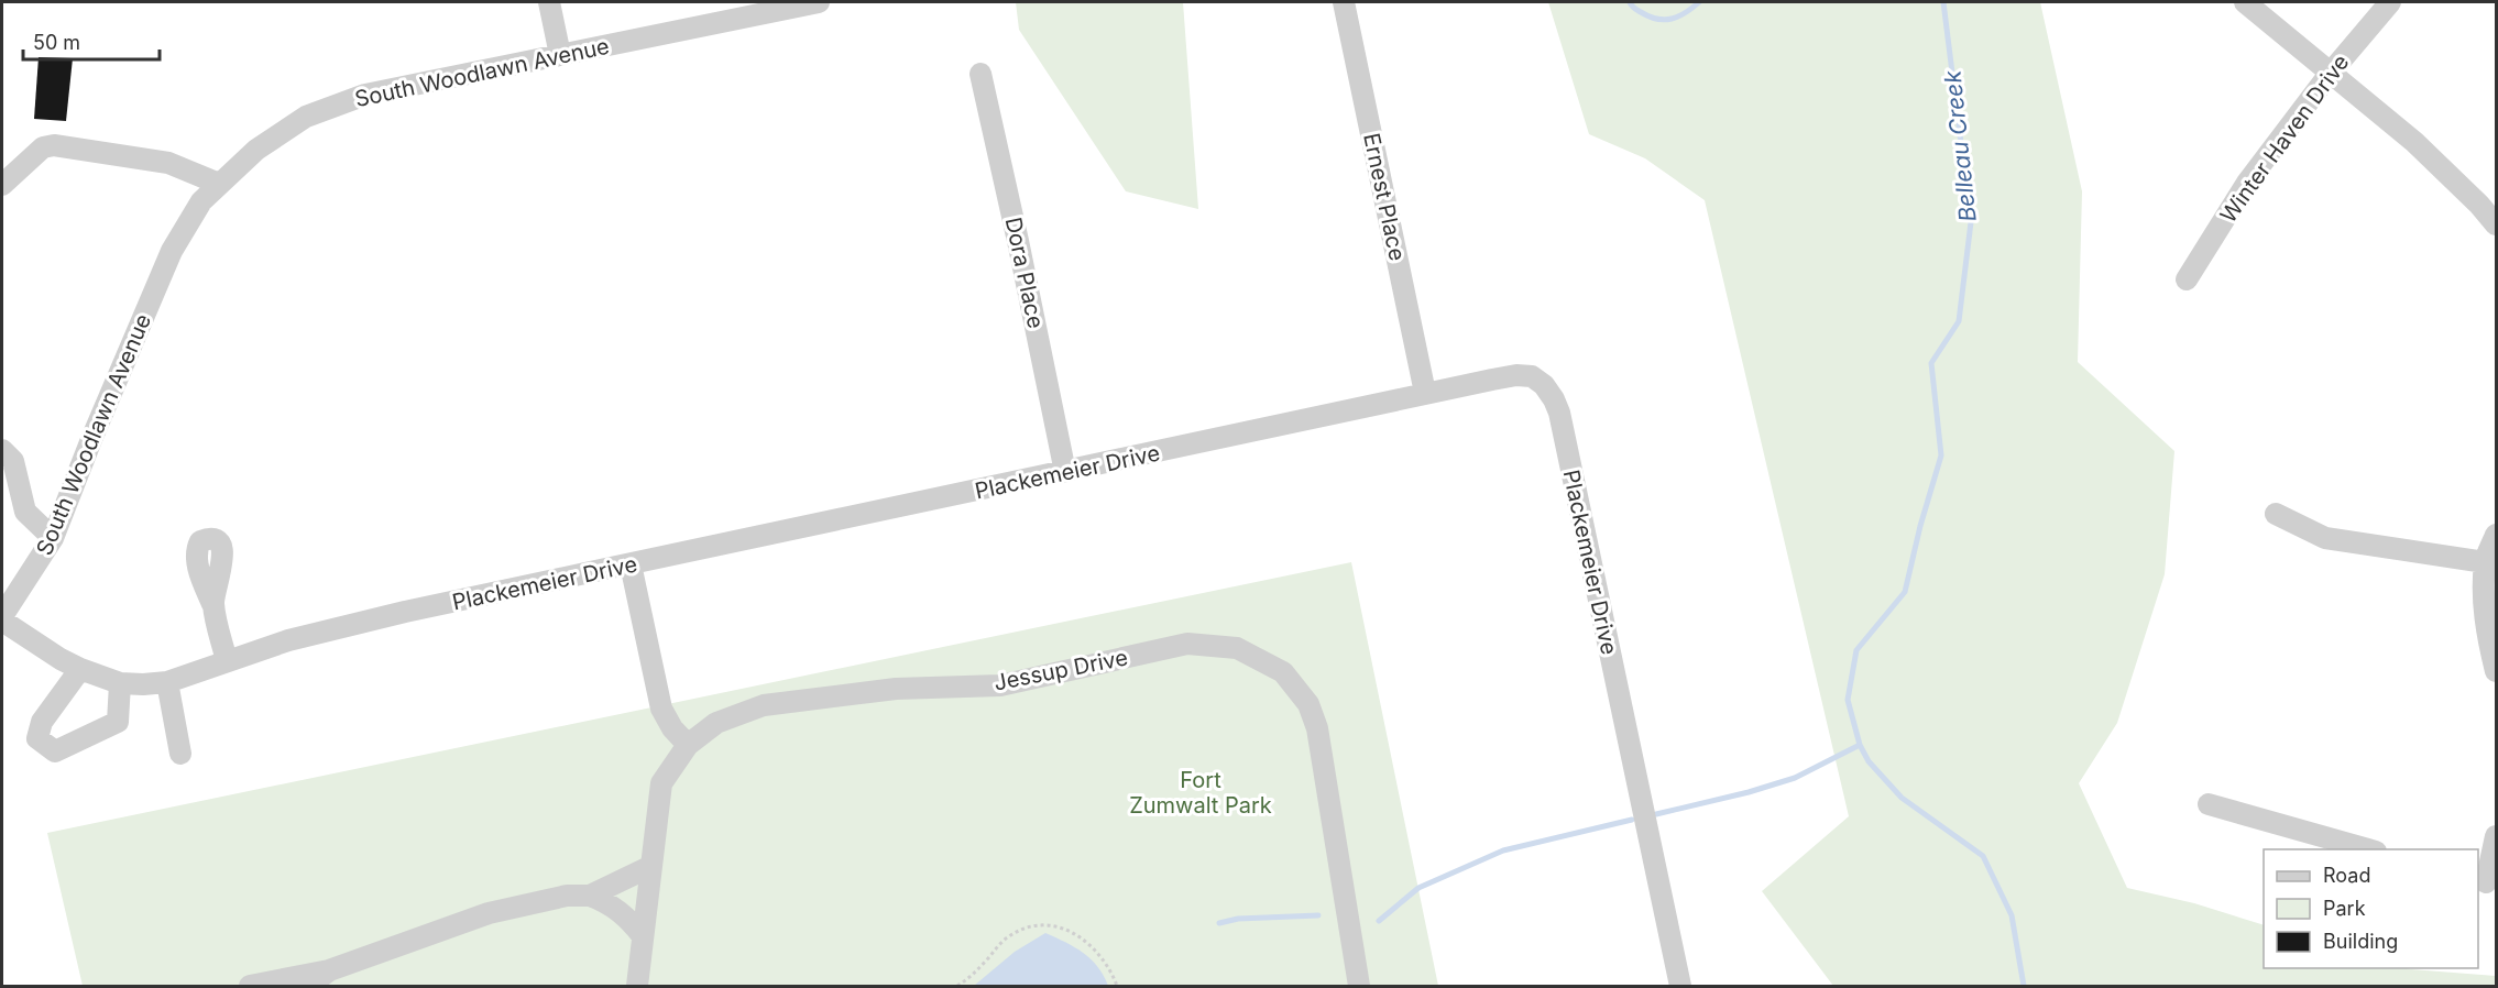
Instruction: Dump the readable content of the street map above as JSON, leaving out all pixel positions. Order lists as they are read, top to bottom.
{
  "streets": {
    "street": [
      "South Woodlawn Avenue",
      "Winter Haven Drive",
      "Ernest Place",
      "Dora Place",
      "Plackemeier Drive",
      "Jessup Drive"
    ]
  },
  "crossings": [
    ["South Woodlawn Avenue", "Plackemeier Drive"],
    ["Ernest Place", "Plackemeier Drive"],
    ["Dora Place", "Plackemeier Drive"]
  ],
  "water": ["Belleau Creek"],
  "parks": ["Fort Zumwalt Park"],
  "legend": ["Road", "Park", "Building"],
  "scale_bar": "50 m"
}
